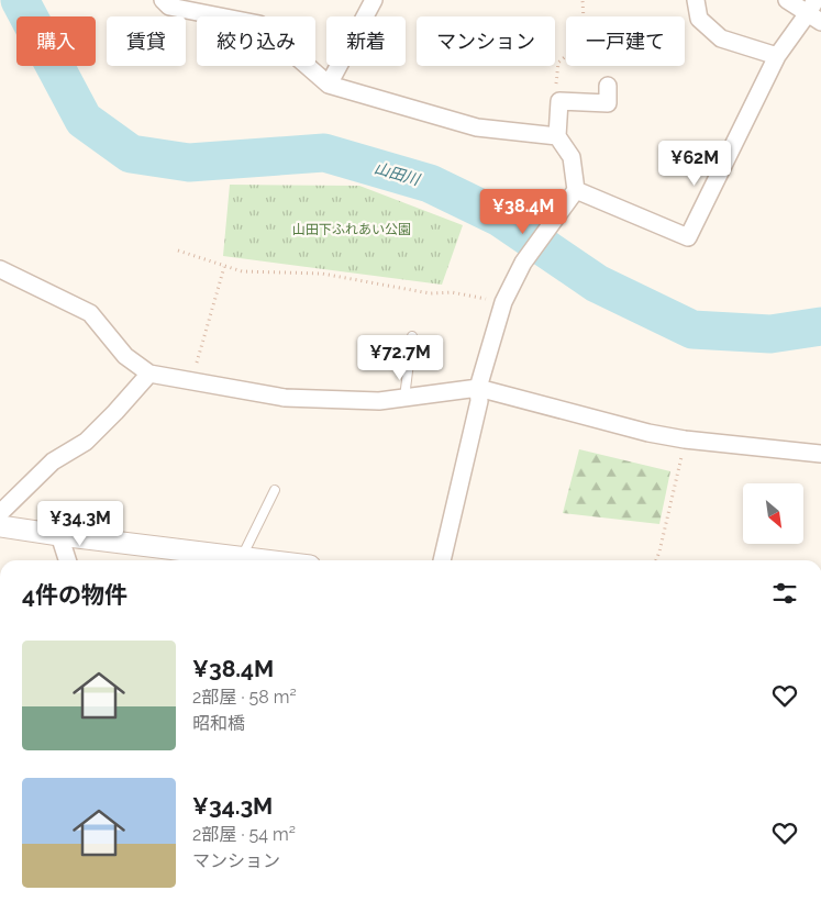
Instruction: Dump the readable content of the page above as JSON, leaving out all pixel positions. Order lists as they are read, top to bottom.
{
  "water": ["山田川"],
  "parks": ["山田下ふれあい公園"],
  "north": "bottom right",
  "page": {
    "chip": [
      "購入",
      "賃貸",
      "絞り込み",
      "新着",
      "マンション",
      "一戸建て"
    ],
    "price": [
      "¥62M",
      "¥38.4M",
      "¥72.7M",
      "¥34.3M"
    ],
    "heading": "4件の物件",
    "list": [
      {
        "name": "¥38.4M",
        "note": "2部屋 · 58 m² · 昭和橋"
      },
      {
        "name": "¥34.3M",
        "note": "2部屋 · 54 m² · マンション"
      }
    ]
  }
}
